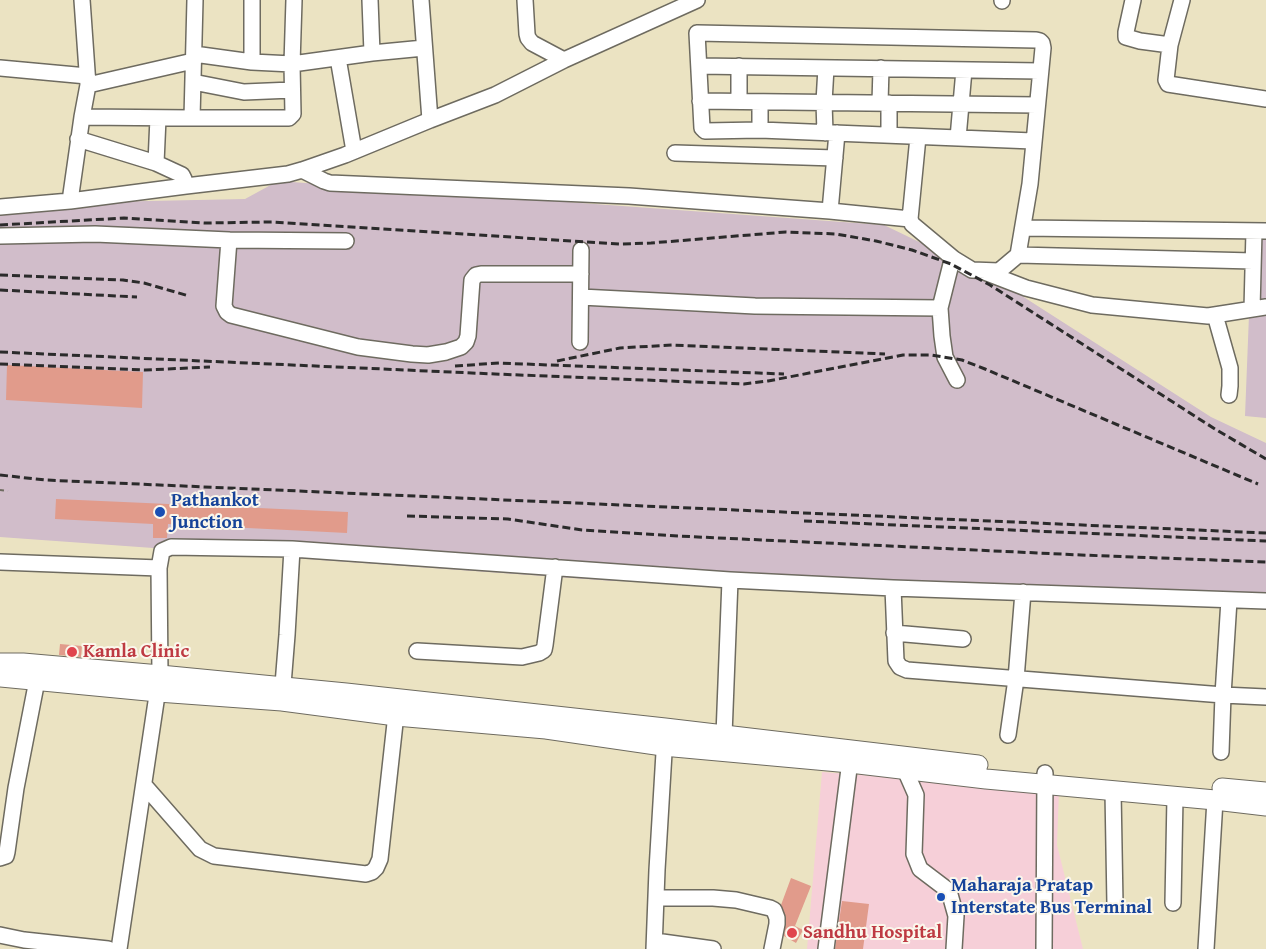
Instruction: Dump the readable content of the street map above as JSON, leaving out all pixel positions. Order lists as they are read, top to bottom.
{
  "places": [
    "Pathankot Junction",
    "Kamla Clinic",
    "Maharaja Pratap Interstate Bus Terminal",
    "Sandhu Hospital"
  ]
}
